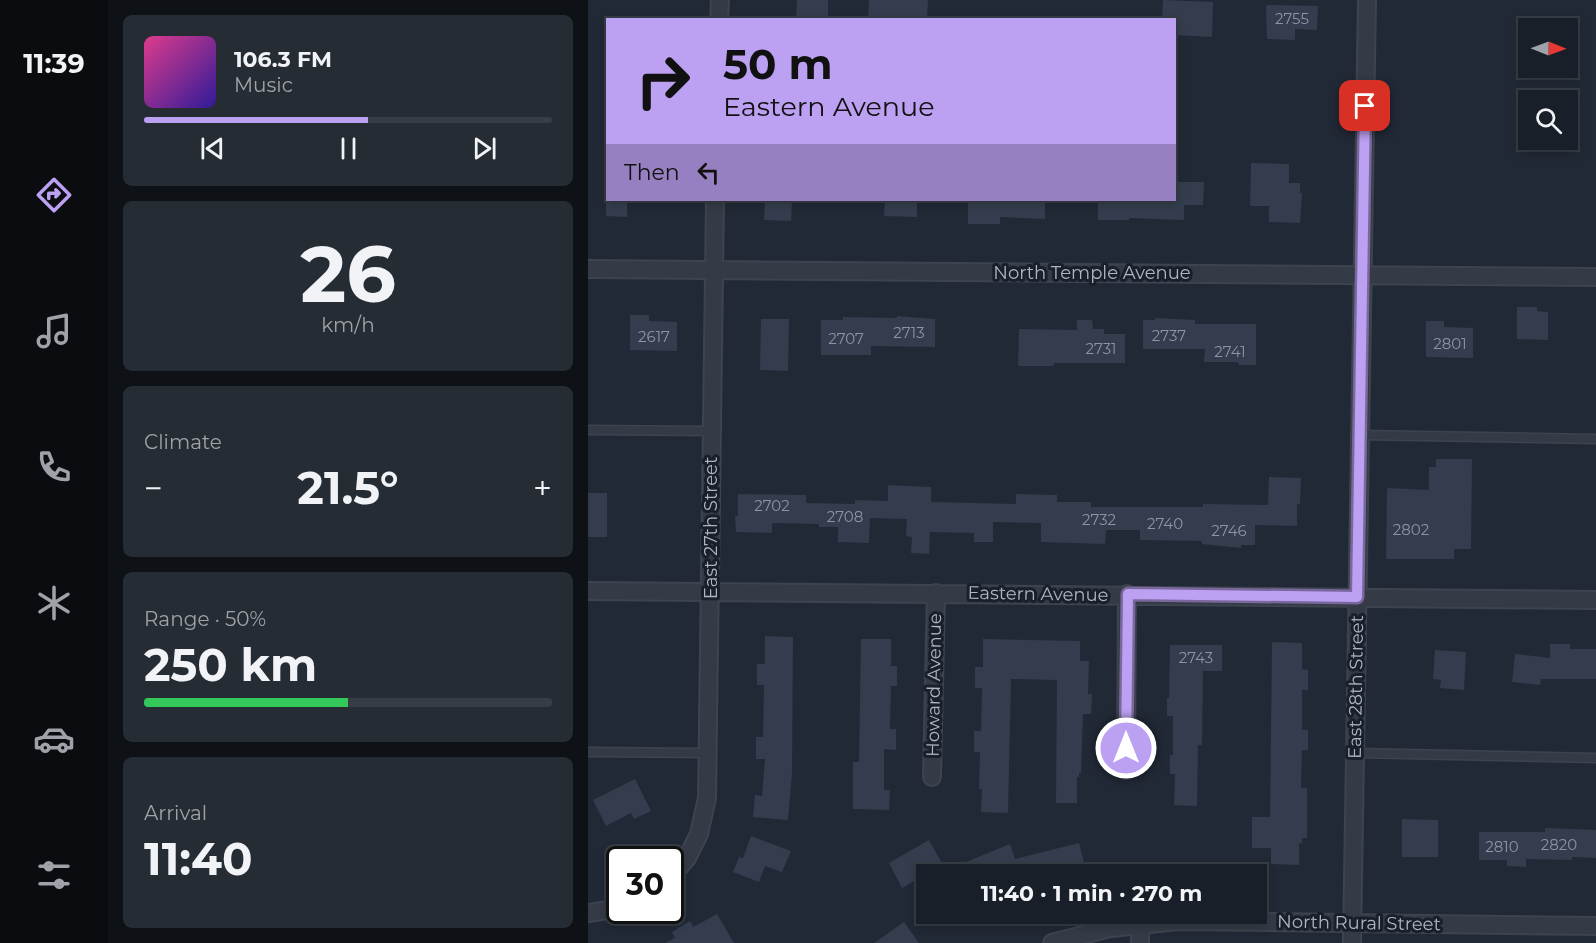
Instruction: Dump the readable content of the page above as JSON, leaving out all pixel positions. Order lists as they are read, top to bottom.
{
  "streets": {
    "street": [
      "North Temple Avenue",
      "East 27th Street",
      "Eastern Avenue",
      "Howard Avenue",
      "East 28th Street",
      "North Rural Street"
    ]
  },
  "crossings": [
    ["North Temple Avenue", "East 27th Street"],
    ["North Temple Avenue", "East 28th Street"],
    ["East 27th Street", "Eastern Avenue"],
    ["Eastern Avenue", "Howard Avenue"],
    ["Eastern Avenue", "East 28th Street"],
    ["East 28th Street", "North Rural Street"]
  ],
  "house_numbers": [
    "2755",
    "2713",
    "2737",
    "2617",
    "2707",
    "2801",
    "2731",
    "2741",
    "2702",
    "2708",
    "2732",
    "2740",
    "2802",
    "2746",
    "2743",
    "2820",
    "2810"
  ],
  "north": "right",
  "page": {
    "tabs": "11:39",
    "turn": ["50 m", "Eastern Avenue"],
    "song": ["106.3 FM", "Music"],
    "then": "Then",
    "tile": [
      ["26", "km/h"],
      "Climate",
      ["Range · 50%", "250 km"],
      ["Arrival", "11:40"]
    ],
    "heat": ["−", "21.5°", "+"],
    "limit": "30",
    "trip": "11:40 · 1 min · 270 m"
  }
}
